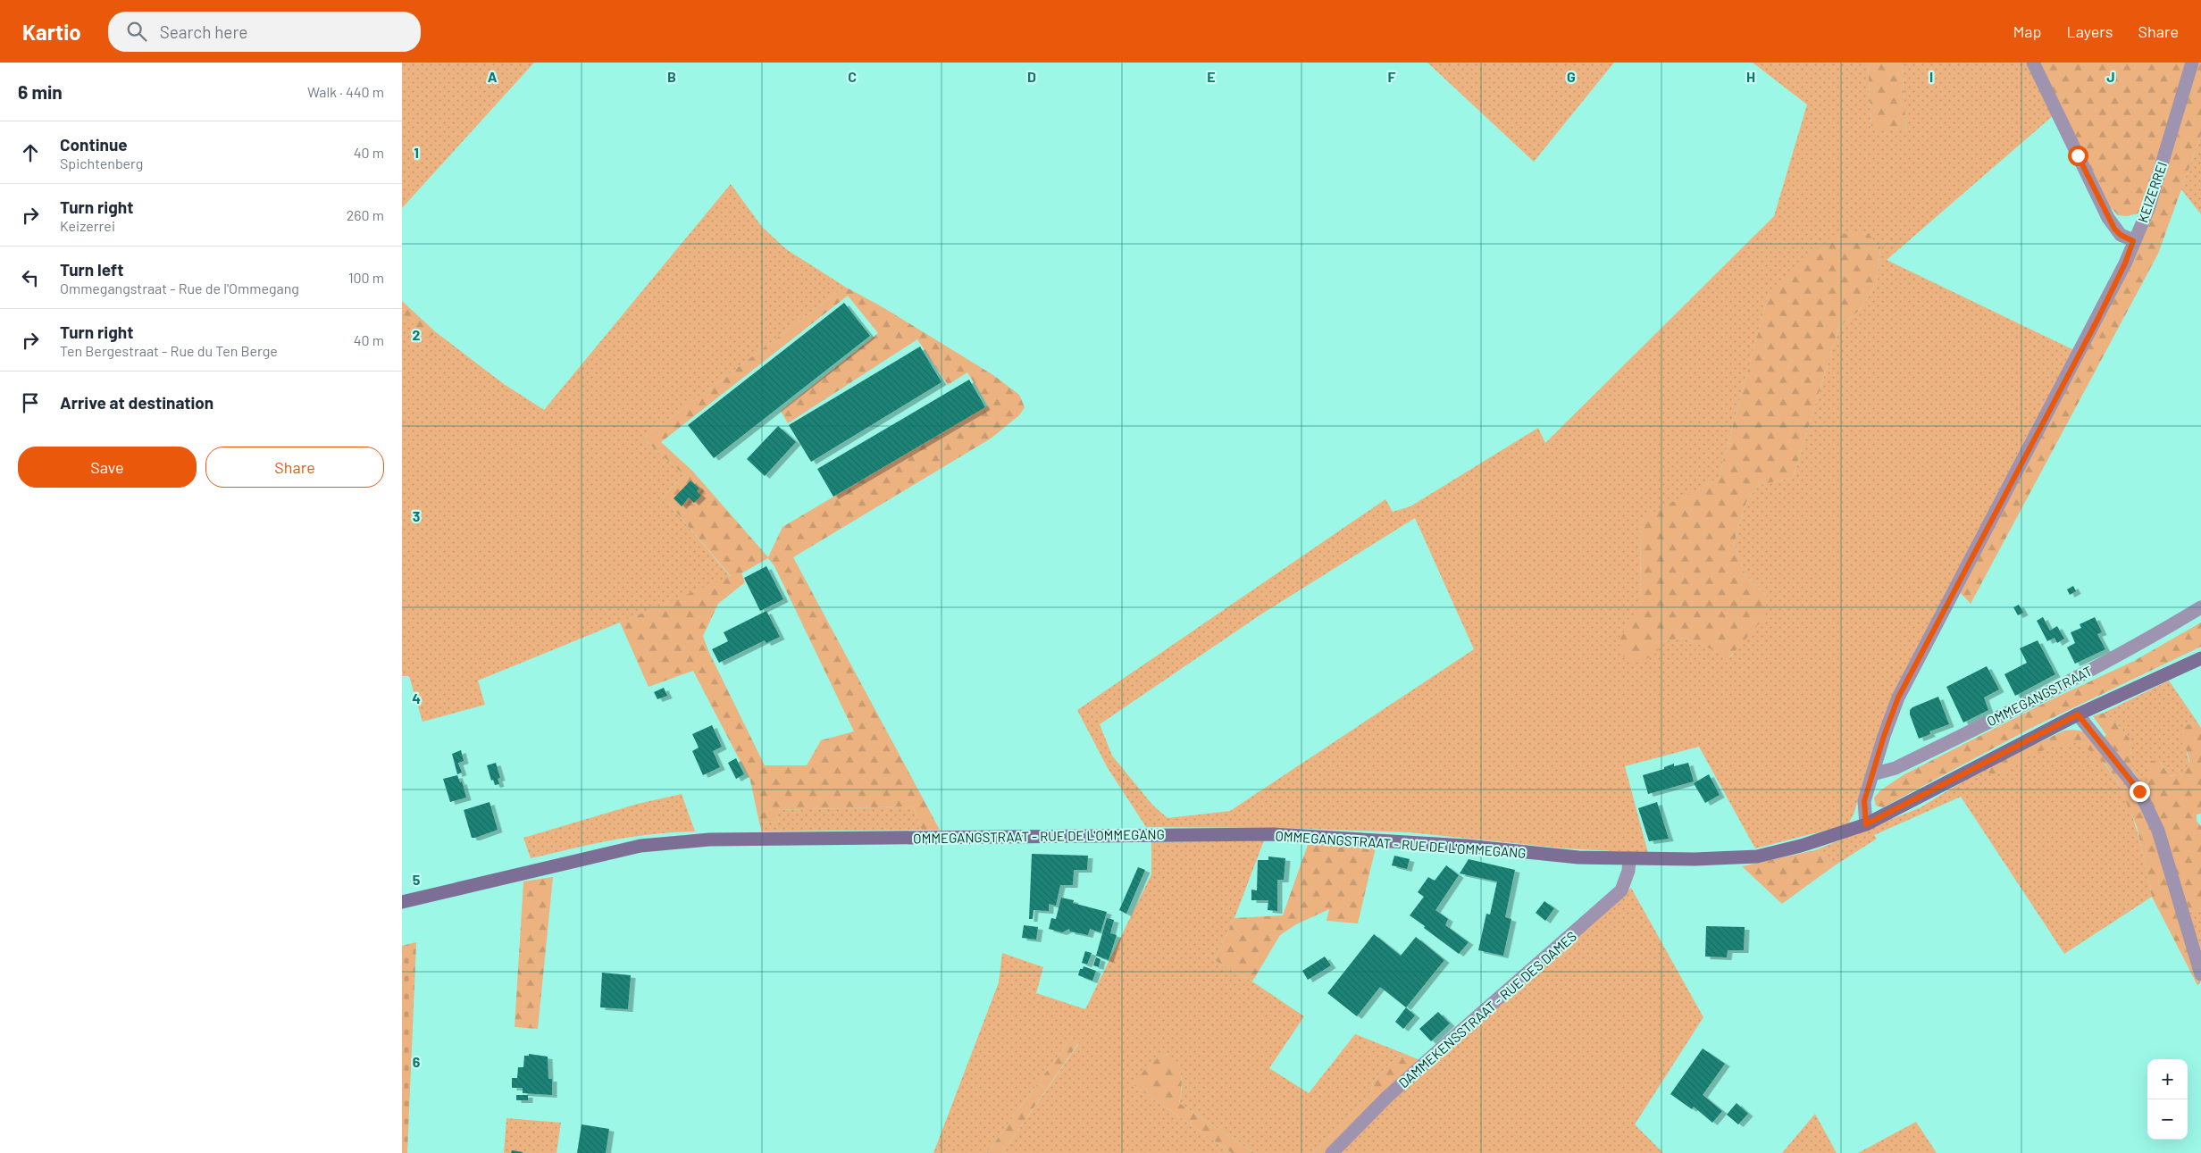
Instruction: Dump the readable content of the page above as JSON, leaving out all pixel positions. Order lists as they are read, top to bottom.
{
  "streets": {
    "main road": ["OMMEGANGSTRAAT - RUE DE L'OMMEGANG"],
    "street": ["KEIZERREI", "OMMEGANGSTRAAT", "DAMMEKENSSTRAAT - RUE DES DAMES"]
  },
  "crossings": [
    ["KEIZERREI", "OMMEGANGSTRAAT"],
    ["KEIZERREI", "OMMEGANGSTRAAT - RUE DE L'OMMEGANG"],
    ["OMMEGANGSTRAAT - RUE DE L'OMMEGANG", "DAMMEKENSSTRAAT - RUE DES DAMES"]
  ],
  "page": {
    "header": "Kartio",
    "search": "Search here",
    "nav": ["Map", "Layers", "Share"],
    "heading": ["6 min", "Walk · 440 m"],
    "list": [
      ["Continue", "Spichtenberg", "40 m"],
      ["Turn right", "Keizerrei", "260 m"],
      ["Turn left", "Ommegangstraat - Rue de l'Ommegang", "100 m"],
      ["Turn right", "Ten Bergestraat - Rue du Ten Berge", "40 m"],
      "Arrive at destination"
    ],
    "buttons": ["Save", "Share"],
    "map_buttons": ["+", "−"]
  },
  "grid": {
    "columns": [
      "A",
      "B",
      "C",
      "D",
      "E",
      "F",
      "G",
      "H",
      "I",
      "J"
    ],
    "rows": [
      "1",
      "2",
      "3",
      "4",
      "5",
      "6"
    ]
  }
}
